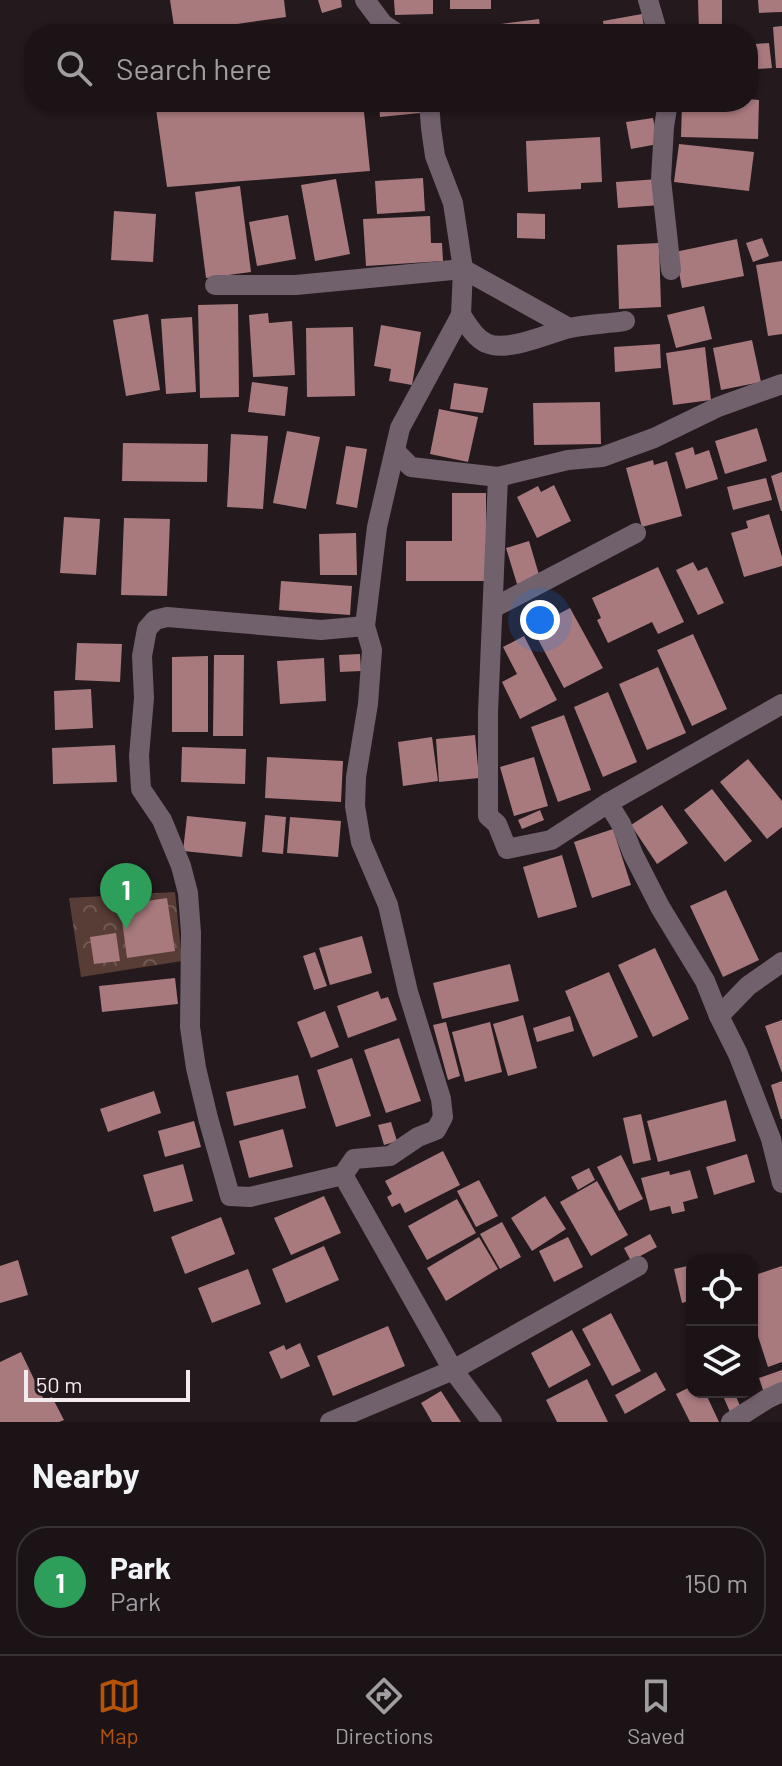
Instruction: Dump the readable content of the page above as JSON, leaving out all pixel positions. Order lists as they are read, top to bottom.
{
  "scale_bar": "50 m",
  "page": {
    "search": "Search here",
    "pins": "1",
    "scale": "50 m",
    "heading": "Nearby",
    "list": [
      {
        "mark": "1",
        "name": "Park",
        "note": "Park",
        "value": "150 m"
      }
    ],
    "nav": ["Map", "Directions", "Saved"]
  }
}
